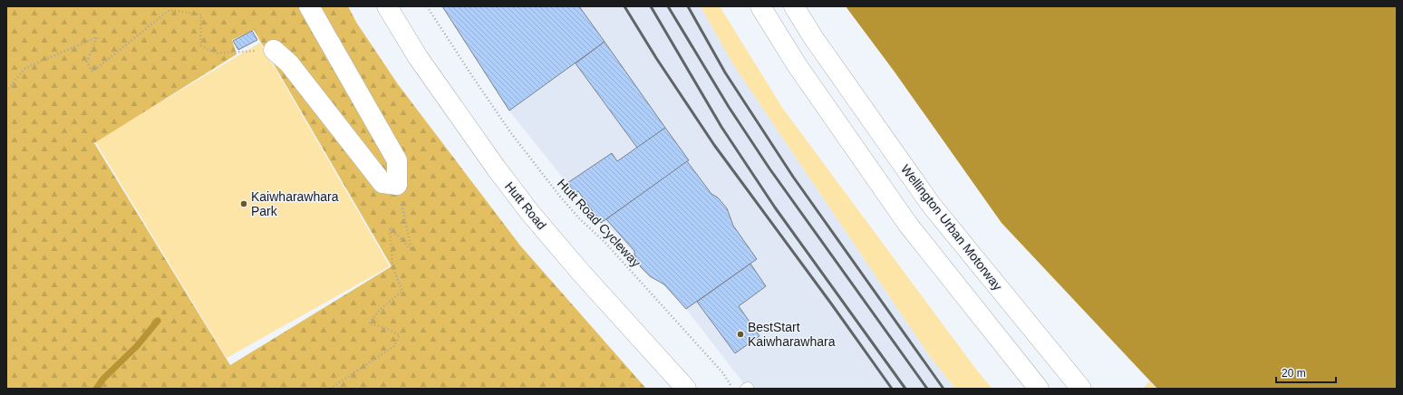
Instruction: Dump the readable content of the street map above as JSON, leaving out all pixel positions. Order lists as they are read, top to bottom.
{
  "streets": {
    "main road": ["Hutt Road", "Wellington Urban Motorway"],
    "path": ["Hutt Road Cycleway"]
  },
  "places": ["Kaiwharawhara Park", "BestStart Kaiwharawhara"],
  "scale_bar": "20 m"
}
